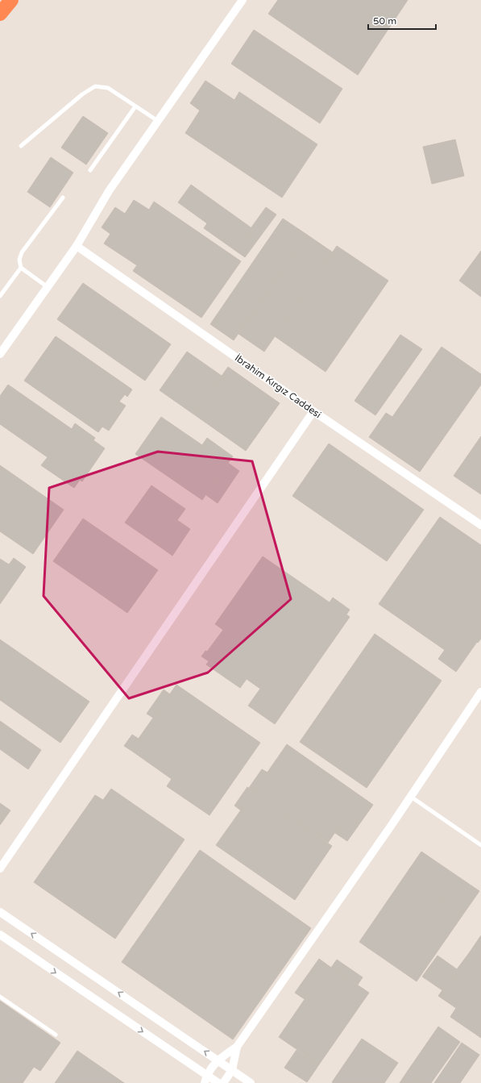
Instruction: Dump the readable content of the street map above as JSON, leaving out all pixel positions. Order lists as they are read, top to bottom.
{
  "streets": {
    "street": ["İbrahim Kırgız Caddesi"]
  },
  "scale_bar": "50 m"
}
